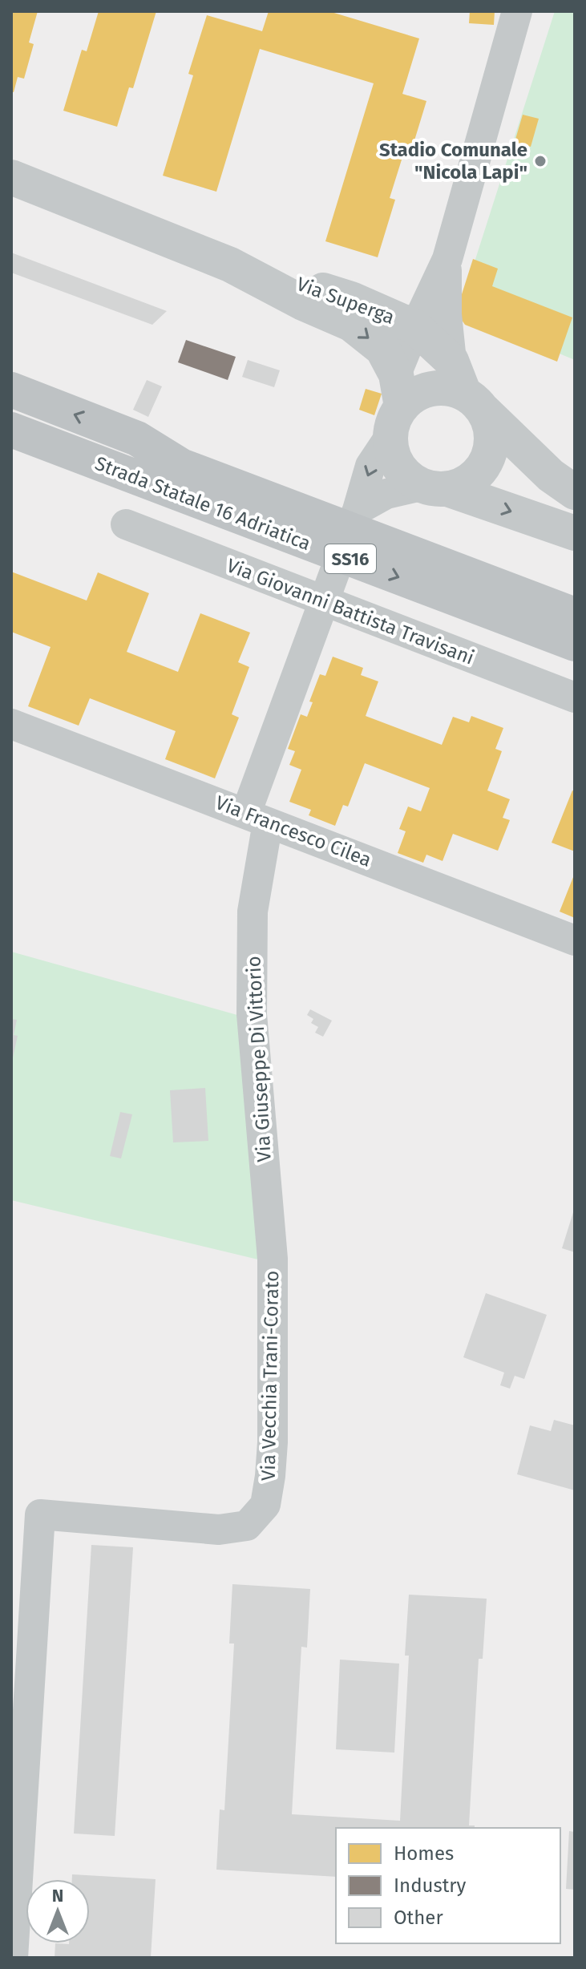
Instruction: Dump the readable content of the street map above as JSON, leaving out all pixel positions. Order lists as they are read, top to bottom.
{
  "streets": {
    "highway": ["Strada Statale 16 Adriatica", "SS16"],
    "street": [
      "Via Superga",
      "Via Giovanni Battista Travisani",
      "Via Francesco Cilea",
      "Via Giuseppe Di Vittorio",
      "Via Vecchia Trani-Corato"
    ]
  },
  "crossings": [
    ["Via Superga", "Via Giuseppe Di Vittorio"],
    ["Strada Statale 16 Adriatica", "SS16"],
    ["Via Giovanni Battista Travisani", "Via Giuseppe Di Vittorio"],
    ["Via Francesco Cilea", "Via Giuseppe Di Vittorio"],
    ["Via Giuseppe Di Vittorio", "Via Vecchia Trani-Corato"]
  ],
  "places": ["Stadio Comunale \"Nicola Lapi\""],
  "legend": ["Homes", "Industry", "Other"],
  "north": "top"
}
